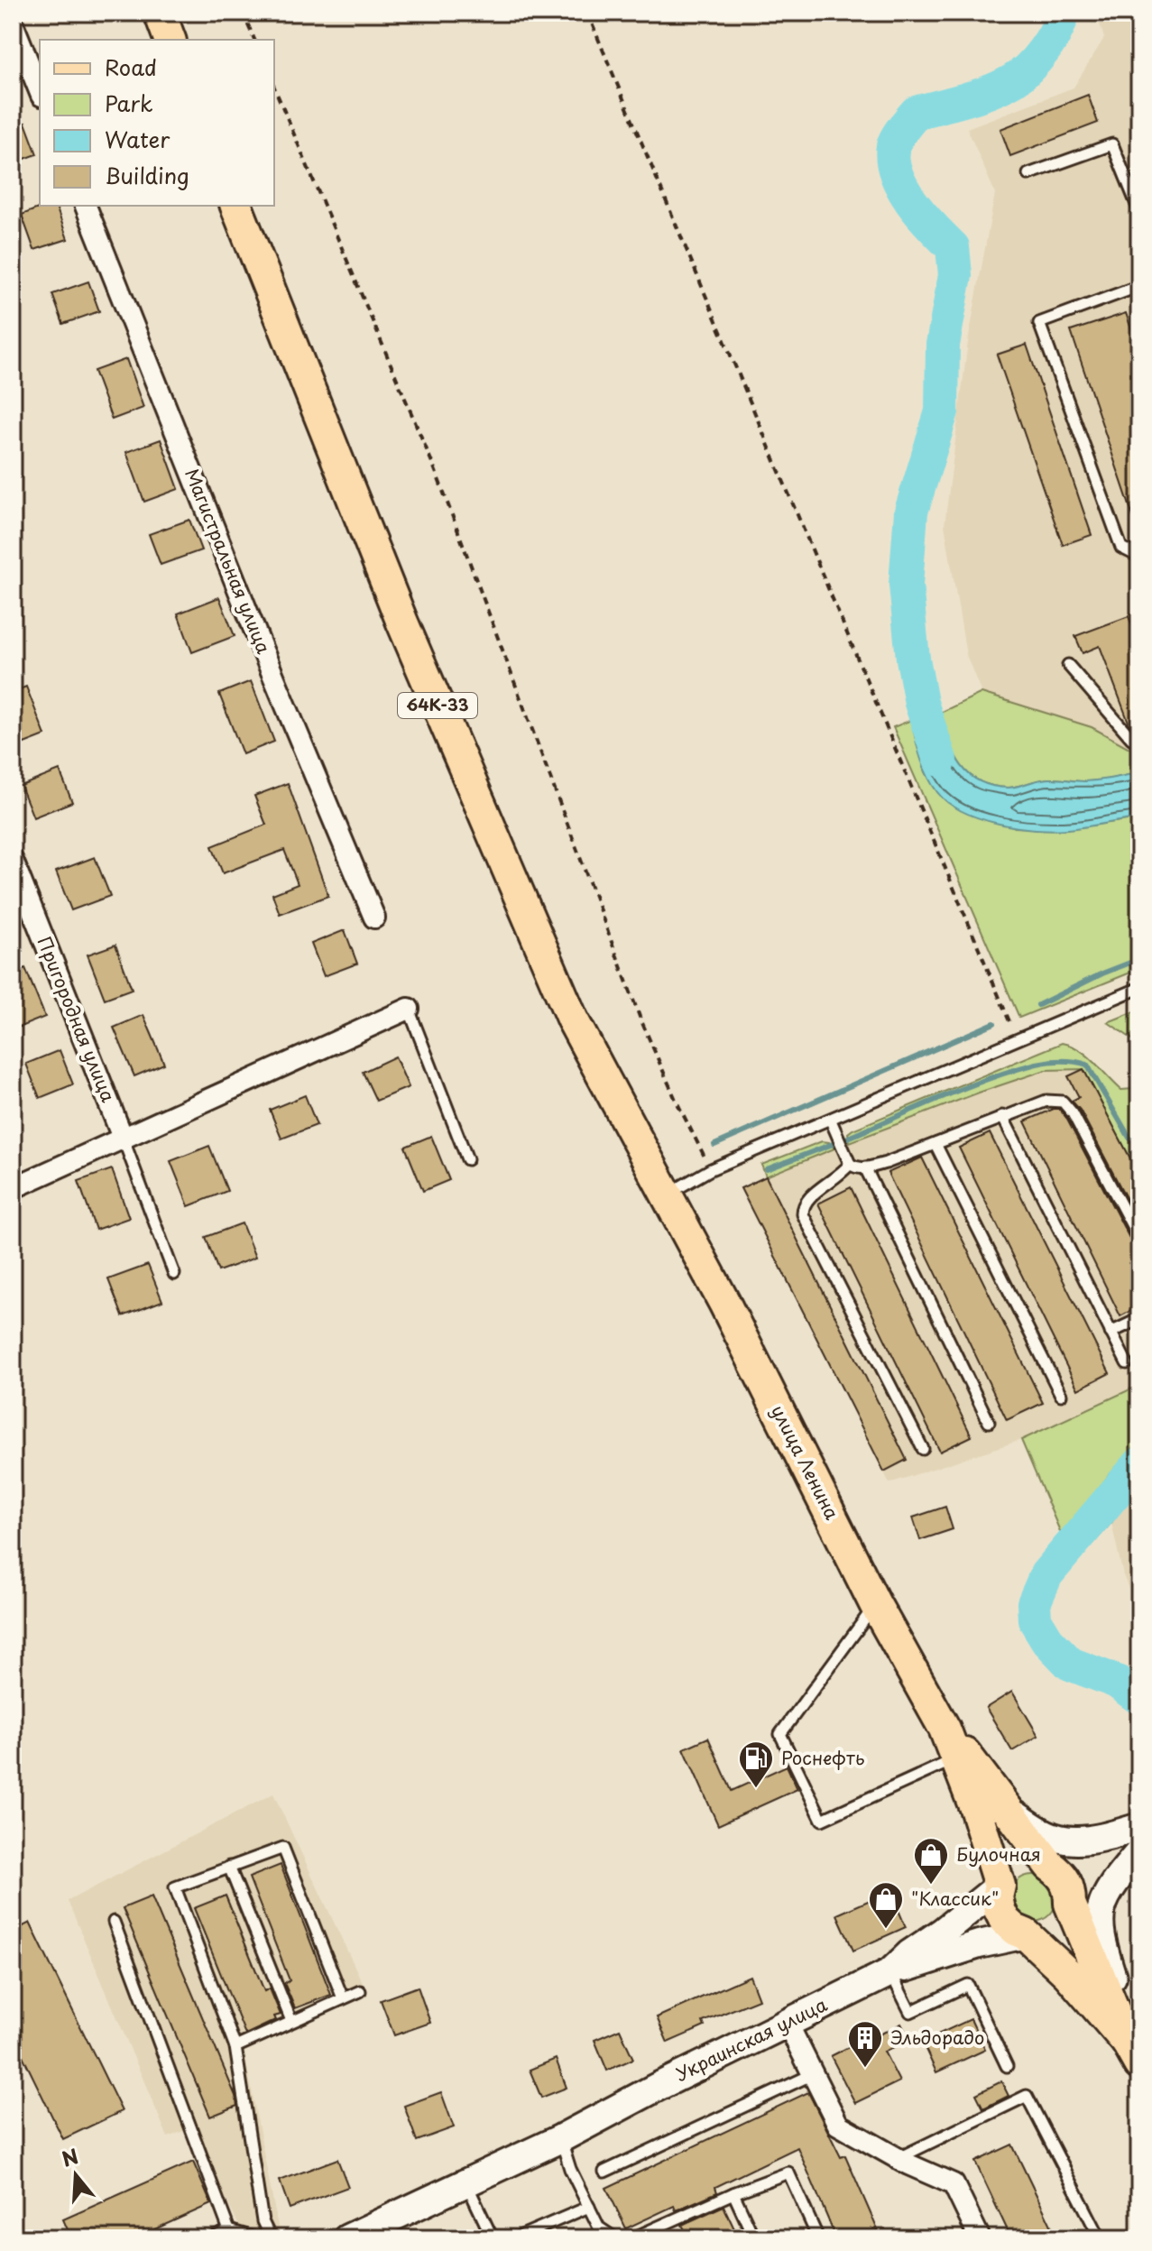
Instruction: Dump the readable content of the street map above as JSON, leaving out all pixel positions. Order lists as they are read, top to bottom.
{
  "streets": {
    "main road": ["64К-33", "улица Ленина", "Украинская улица"],
    "street": ["Магистральная улица", "Пригородная улица"]
  },
  "crossings": [
    ["64К-33", "улица Ленина"],
    ["улица Ленина", "Украинская улица"]
  ],
  "places": {
    "fuel station": ["Роснефть"],
    "shop": ["Булочная", "\"Классик\""],
    "building": ["Эльдорадо"]
  },
  "legend": [
    "Road",
    "Park",
    "Water",
    "Building"
  ],
  "north": "top"
}
